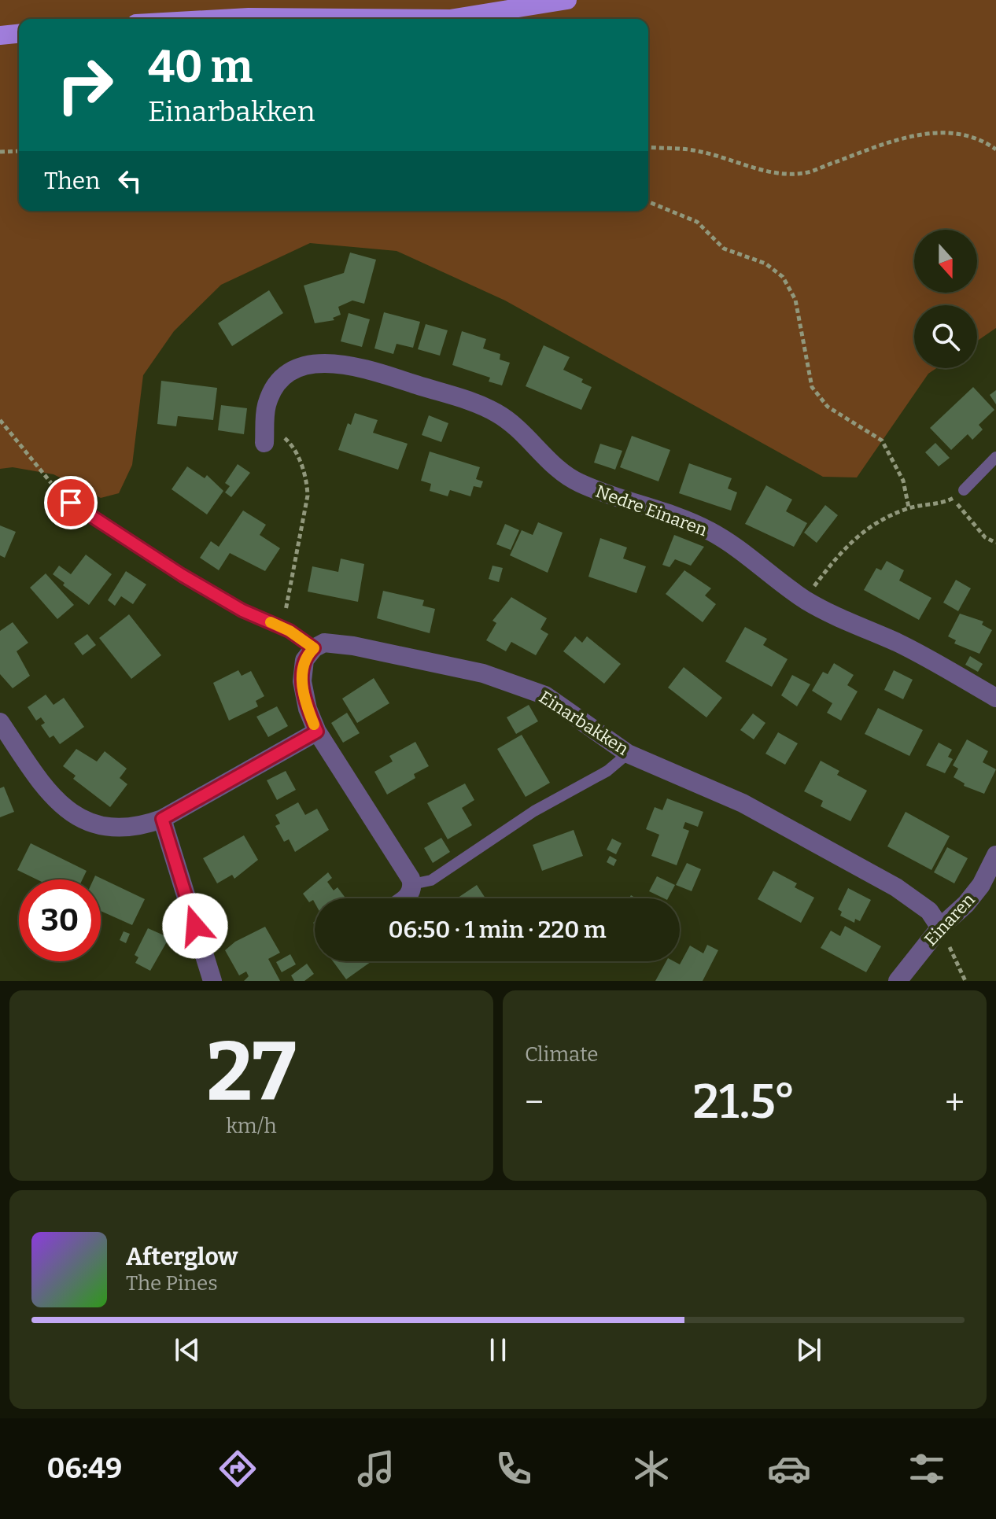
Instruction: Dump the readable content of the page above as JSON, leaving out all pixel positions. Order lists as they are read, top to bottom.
{
  "streets": {
    "street": ["Nedre Einaren", "Einarbakken", "Einaren"]
  },
  "crossings": [
    ["Einarbakken", "Einaren"]
  ],
  "north": "bottom",
  "page": {
    "turn": ["40 m", "Einarbakken"],
    "then": "Then",
    "limit": "30",
    "trip": "06:50 · 1 min · 220 m",
    "tile": [
      ["27", "km/h"],
      "Climate"
    ],
    "heat": ["−", "21.5°", "+"],
    "song": ["Afterglow", "The Pines"],
    "tabs": "06:49"
  }
}
